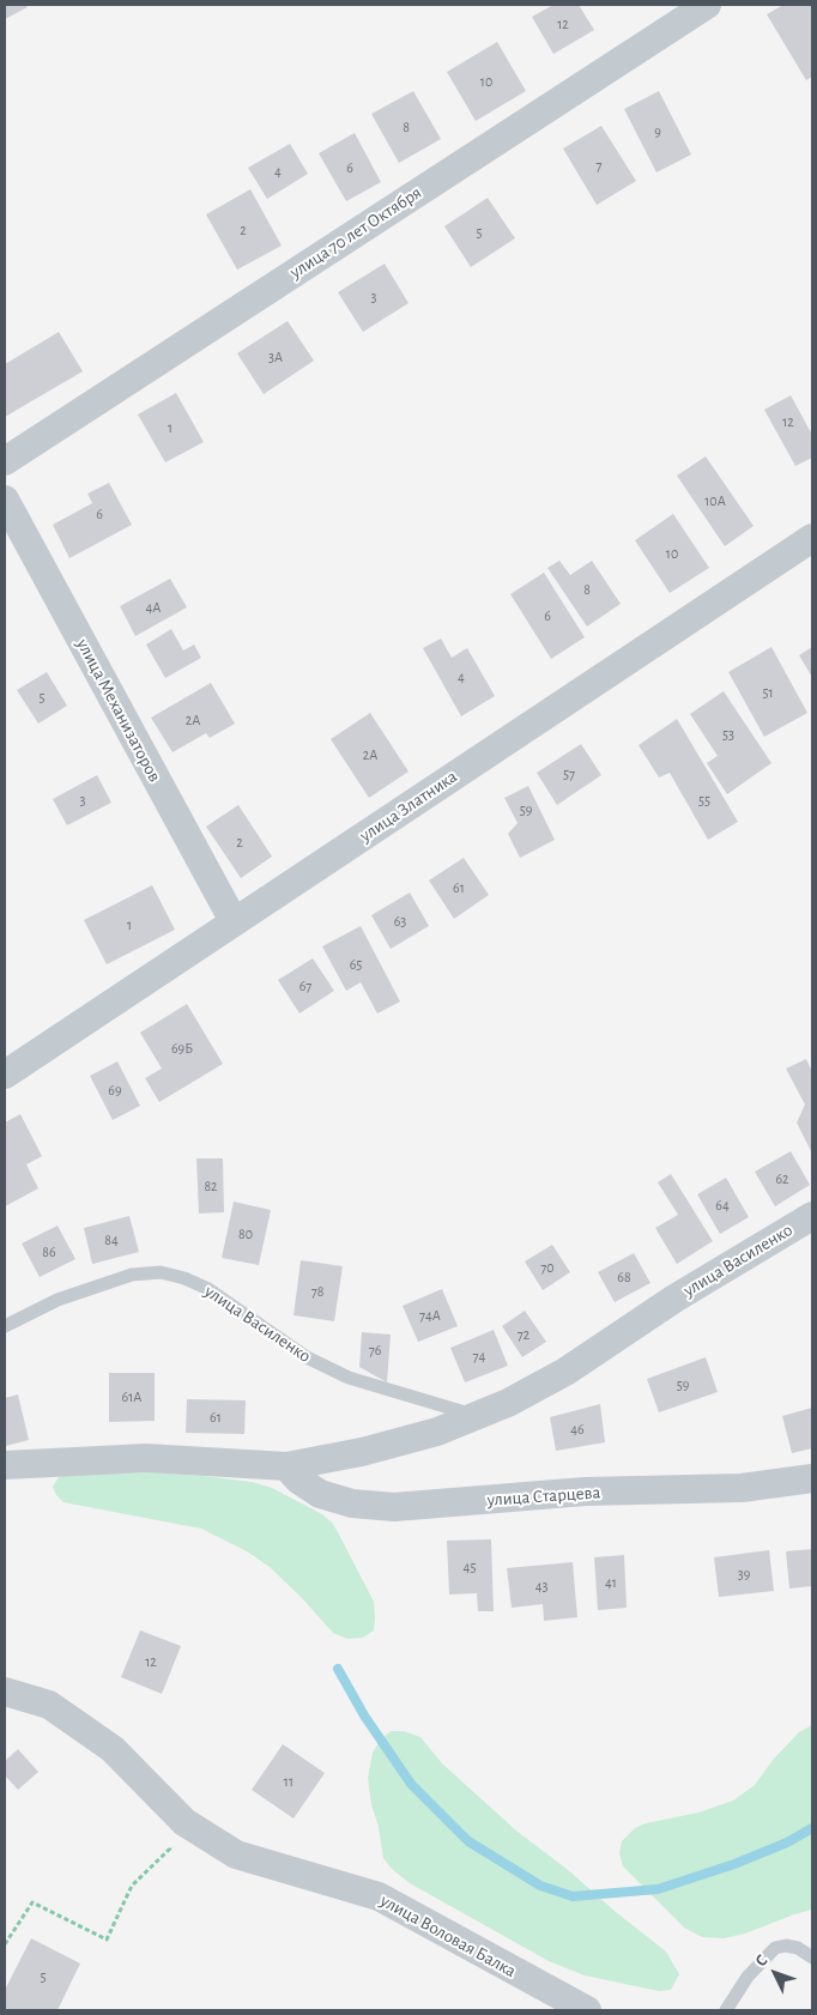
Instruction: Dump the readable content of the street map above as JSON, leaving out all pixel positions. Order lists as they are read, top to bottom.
{
  "streets": {
    "street": [
      "улица 70 лет Октября",
      "улица Механизаторов",
      "улица Златника",
      "улица Василенко",
      "улица Старцева",
      "улица Воловая Балка"
    ]
  },
  "crossings": [
    ["улица Механизаторов", "улица Златника"],
    ["улица Василенко", "улица Старцева"]
  ],
  "house_numbers": [
    "12",
    "10",
    "8",
    "9",
    "7",
    "6",
    "4",
    "2",
    "5",
    "3",
    "3А",
    "12",
    "1",
    "10А",
    "6",
    "10",
    "8",
    "4А",
    "6",
    "4",
    "51",
    "5",
    "2А",
    "53",
    "2А",
    "57",
    "3",
    "55",
    "59",
    "2",
    "61",
    "63",
    "1",
    "65",
    "67",
    "69Б",
    "69",
    "62",
    "82",
    "64",
    "80",
    "84",
    "86",
    "70",
    "68",
    "78",
    "74А",
    "72",
    "76",
    "74",
    "59",
    "61А",
    "61",
    "46",
    "45",
    "39",
    "41",
    "43",
    "12",
    "11",
    "5"
  ],
  "north": "top left"
}
